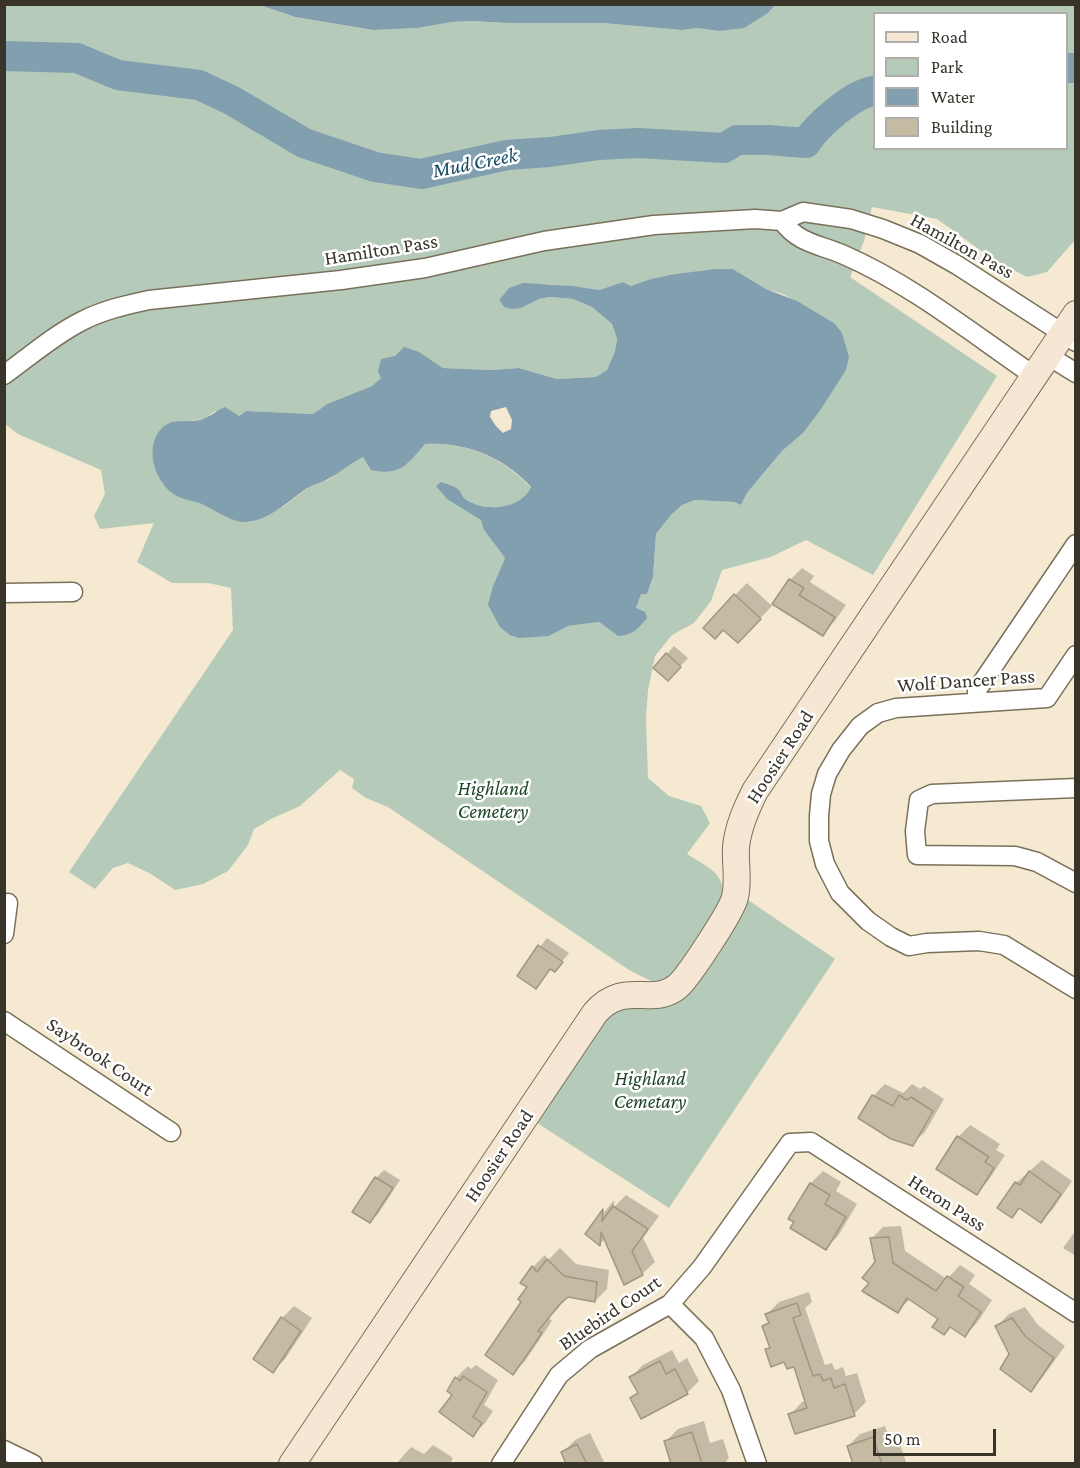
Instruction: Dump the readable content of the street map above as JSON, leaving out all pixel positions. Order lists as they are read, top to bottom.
{
  "streets": {
    "street": [
      "Hamilton Pass",
      "Wolf Dancer Pass",
      "Hoosier Road",
      "Saybrook Court",
      "Heron Pass",
      "Bluebird Court"
    ]
  },
  "crossings": [
    ["Hamilton Pass", "Hoosier Road"],
    ["Heron Pass", "Bluebird Court"]
  ],
  "water": ["Mud Creek"],
  "parks": ["Highland Cemetery", "Highland Cemetary"],
  "legend": [
    "Road",
    "Park",
    "Water",
    "Building"
  ],
  "scale_bar": "50 m"
}
